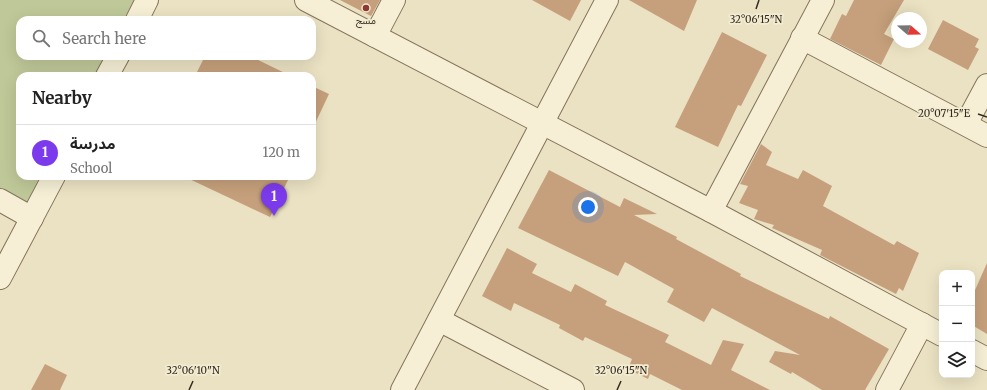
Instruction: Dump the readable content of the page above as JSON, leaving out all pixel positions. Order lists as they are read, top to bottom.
{
  "places": ["مسج"],
  "north": "right",
  "page": {
    "search": "Search here",
    "heading": "Nearby",
    "list": [
      {
        "mark": "1",
        "name": "مدرسة",
        "note": "School",
        "value": "120 m"
      }
    ],
    "pins": "1",
    "map_buttons": ["+", "−"]
  },
  "coordinates": ["32°06'15\"N", "20°07'15\"E", "32°06'10\"N"]
}
